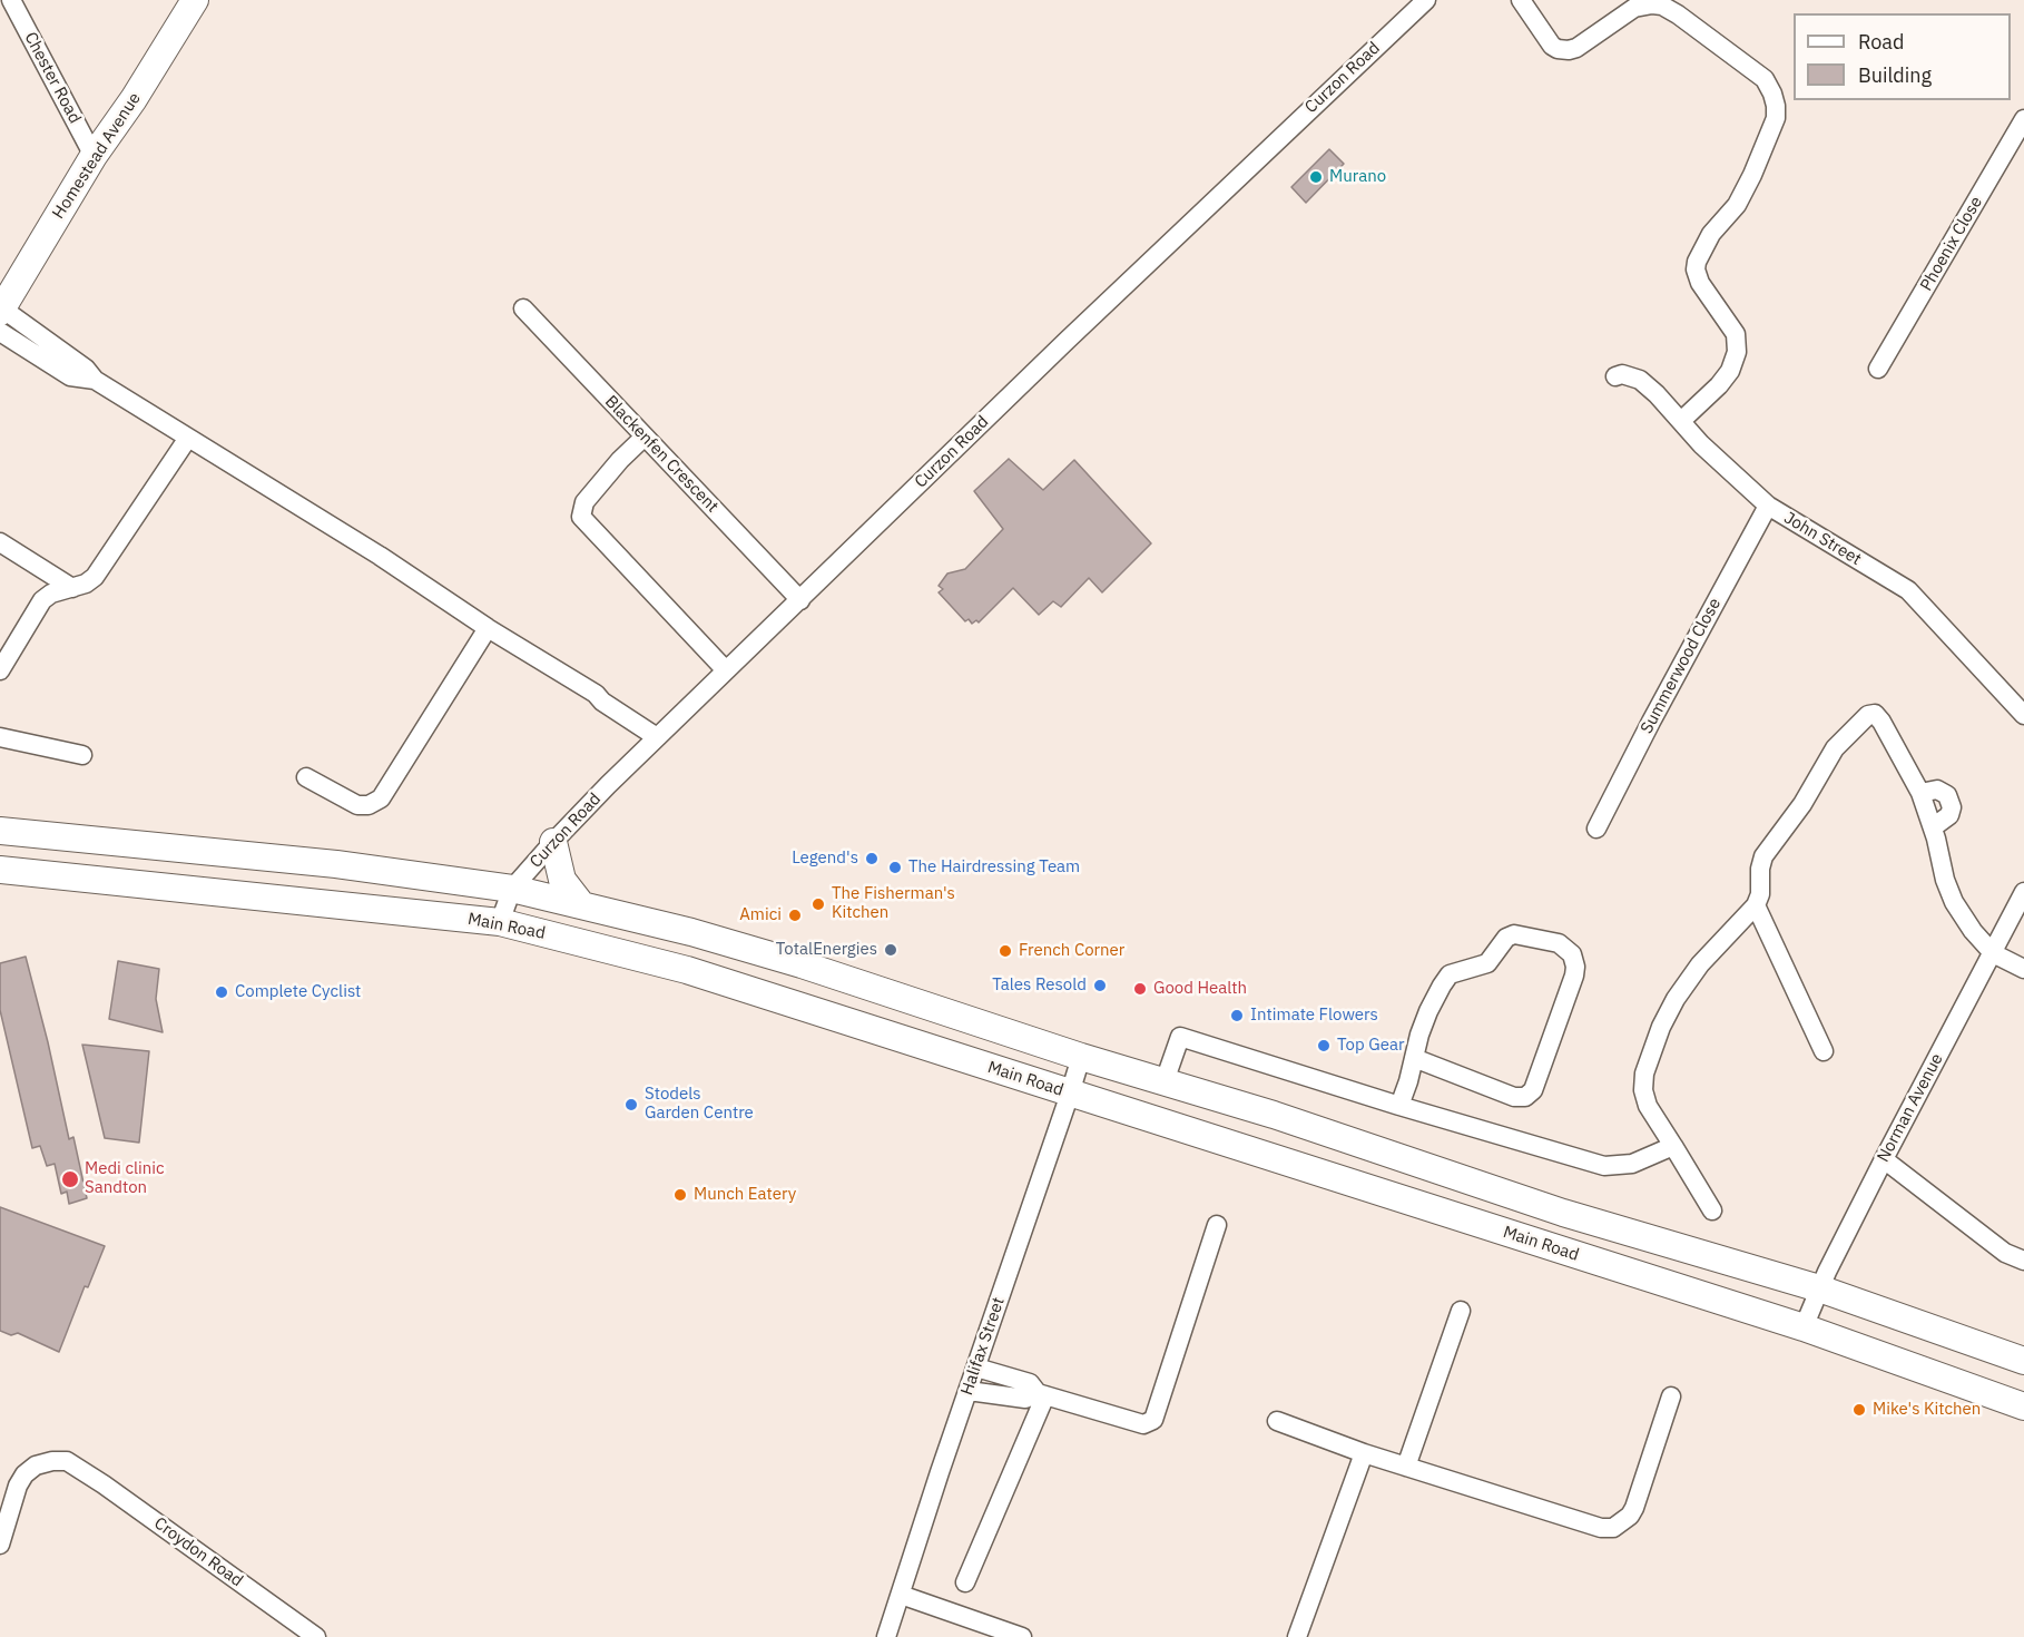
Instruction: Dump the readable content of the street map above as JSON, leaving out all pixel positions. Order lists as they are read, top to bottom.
{
  "streets": {
    "main road": ["Homestead Avenue", "Main Road"],
    "street": [
      "Chester Road",
      "Curzon Road",
      "Phoenix Close",
      "Blackenfen Crescent",
      "John Street",
      "Summerwood Close",
      "Norman Avenue",
      "Halifax Street",
      "Croydon Road"
    ]
  },
  "crossings": [
    ["Chester Road", "Homestead Avenue"],
    ["Curzon Road", "Blackenfen Crescent"],
    ["Curzon Road", "Main Road"],
    ["John Street", "Summerwood Close"],
    ["Main Road", "Norman Avenue"],
    ["Main Road", "Halifax Street"]
  ],
  "places": [
    "Murano",
    "Legend's",
    "The Hairdressing Team",
    "The Fisherman's Kitchen",
    "Amici",
    "TotalEnergies",
    "French Corner",
    "Tales Resold",
    "Good Health",
    "Complete Cyclist",
    "Intimate Flowers",
    "Top Gear",
    "Stodels Garden Centre",
    "Medi clinic Sandton",
    "Munch Eatery",
    "Mike's Kitchen"
  ],
  "legend": ["Road", "Building"]
}
